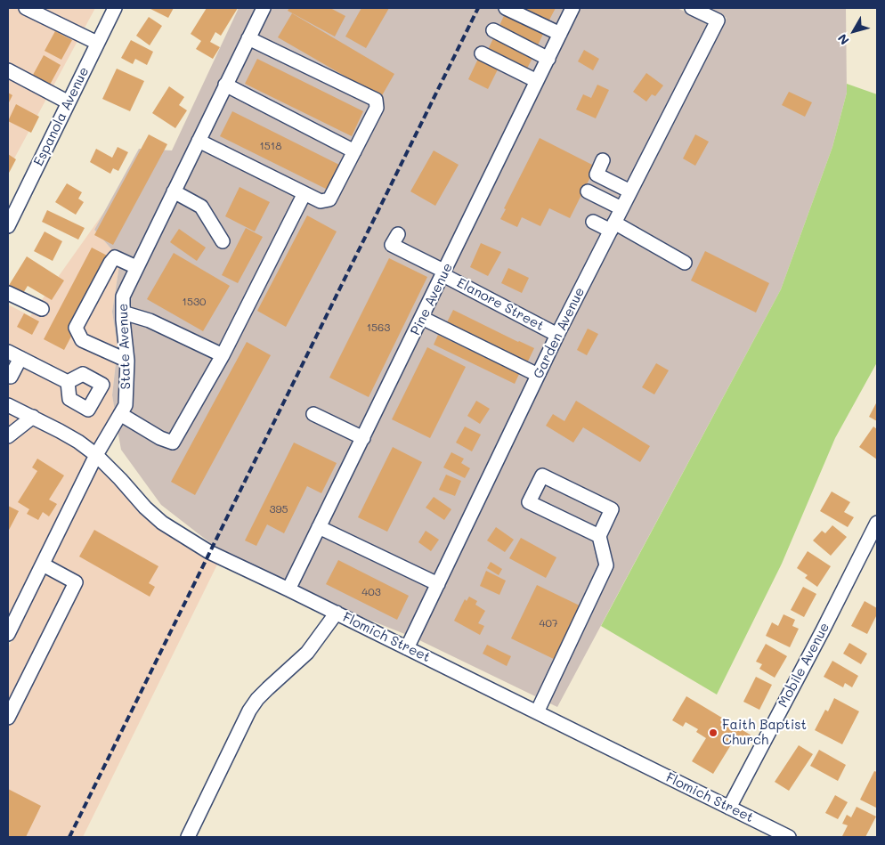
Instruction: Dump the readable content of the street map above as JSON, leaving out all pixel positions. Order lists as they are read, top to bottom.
{
  "streets": {
    "street": [
      "Espanola Avenue",
      "Pine Avenue",
      "Elanore Street",
      "Garden Avenue",
      "State Avenue",
      "Flomich Street",
      "Mobile Avenue"
    ]
  },
  "crossings": [
    ["Pine Avenue", "Elanore Street"],
    ["Pine Avenue", "Flomich Street"],
    ["Elanore Street", "Garden Avenue"],
    ["Garden Avenue", "Flomich Street"],
    ["State Avenue", "Flomich Street"],
    ["Flomich Street", "Mobile Avenue"]
  ],
  "places": ["Faith Baptist Church"],
  "house_numbers": [
    "1518",
    "1530",
    "1563",
    "395",
    "403",
    "407"
  ],
  "north": "bottom left"
}
